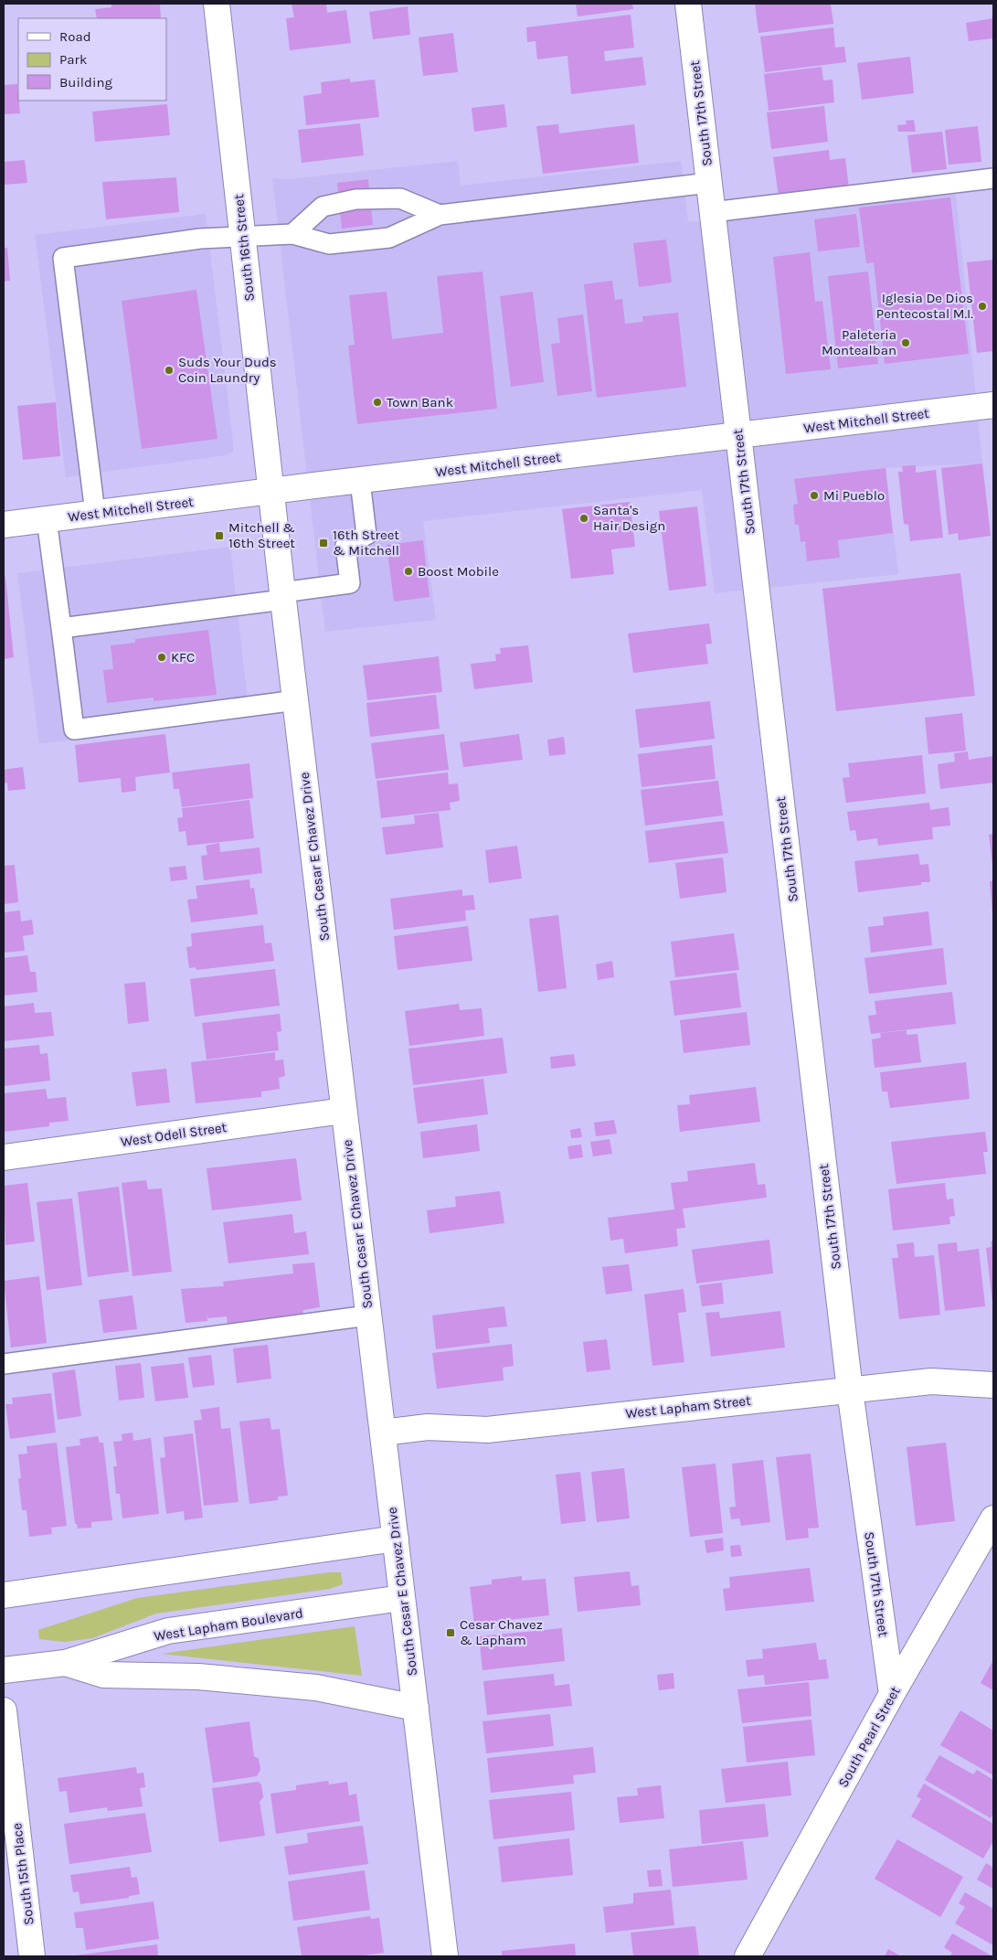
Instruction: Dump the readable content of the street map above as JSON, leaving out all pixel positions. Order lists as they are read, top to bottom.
{
  "streets": {
    "street": [
      "South 17th Street",
      "South 16th Street",
      "West Mitchell Street",
      "South Cesar E Chavez Drive",
      "West Odell Street",
      "West Lapham Street",
      "West Lapham Boulevard",
      "South Pearl Street",
      "South 15th Place"
    ]
  },
  "crossings": [
    ["South 17th Street", "West Mitchell Street"],
    ["South 17th Street", "West Lapham Street"],
    ["South 17th Street", "South Pearl Street"],
    ["South 16th Street", "West Mitchell Street"],
    ["South 16th Street", "South Cesar E Chavez Drive"],
    ["West Mitchell Street", "South Cesar E Chavez Drive"],
    ["South Cesar E Chavez Drive", "West Odell Street"],
    ["South Cesar E Chavez Drive", "West Lapham Street"],
    ["South Cesar E Chavez Drive", "West Lapham Boulevard"]
  ],
  "places": {
    "other": [
      "Iglesia De Dios Pentecostal M.I.",
      "Paleteria Montealban",
      "Suds Your Duds Coin Laundry",
      "Town Bank",
      "Mi Pueblo",
      "Santa's Hair Design",
      "Boost Mobile",
      "KFC"
    ],
    "transit": ["Mitchell & 16th Street", "16th Street & Mitchell", "Cesar Chavez & Lapham"]
  },
  "legend": ["Road", "Park", "Building"]
}
